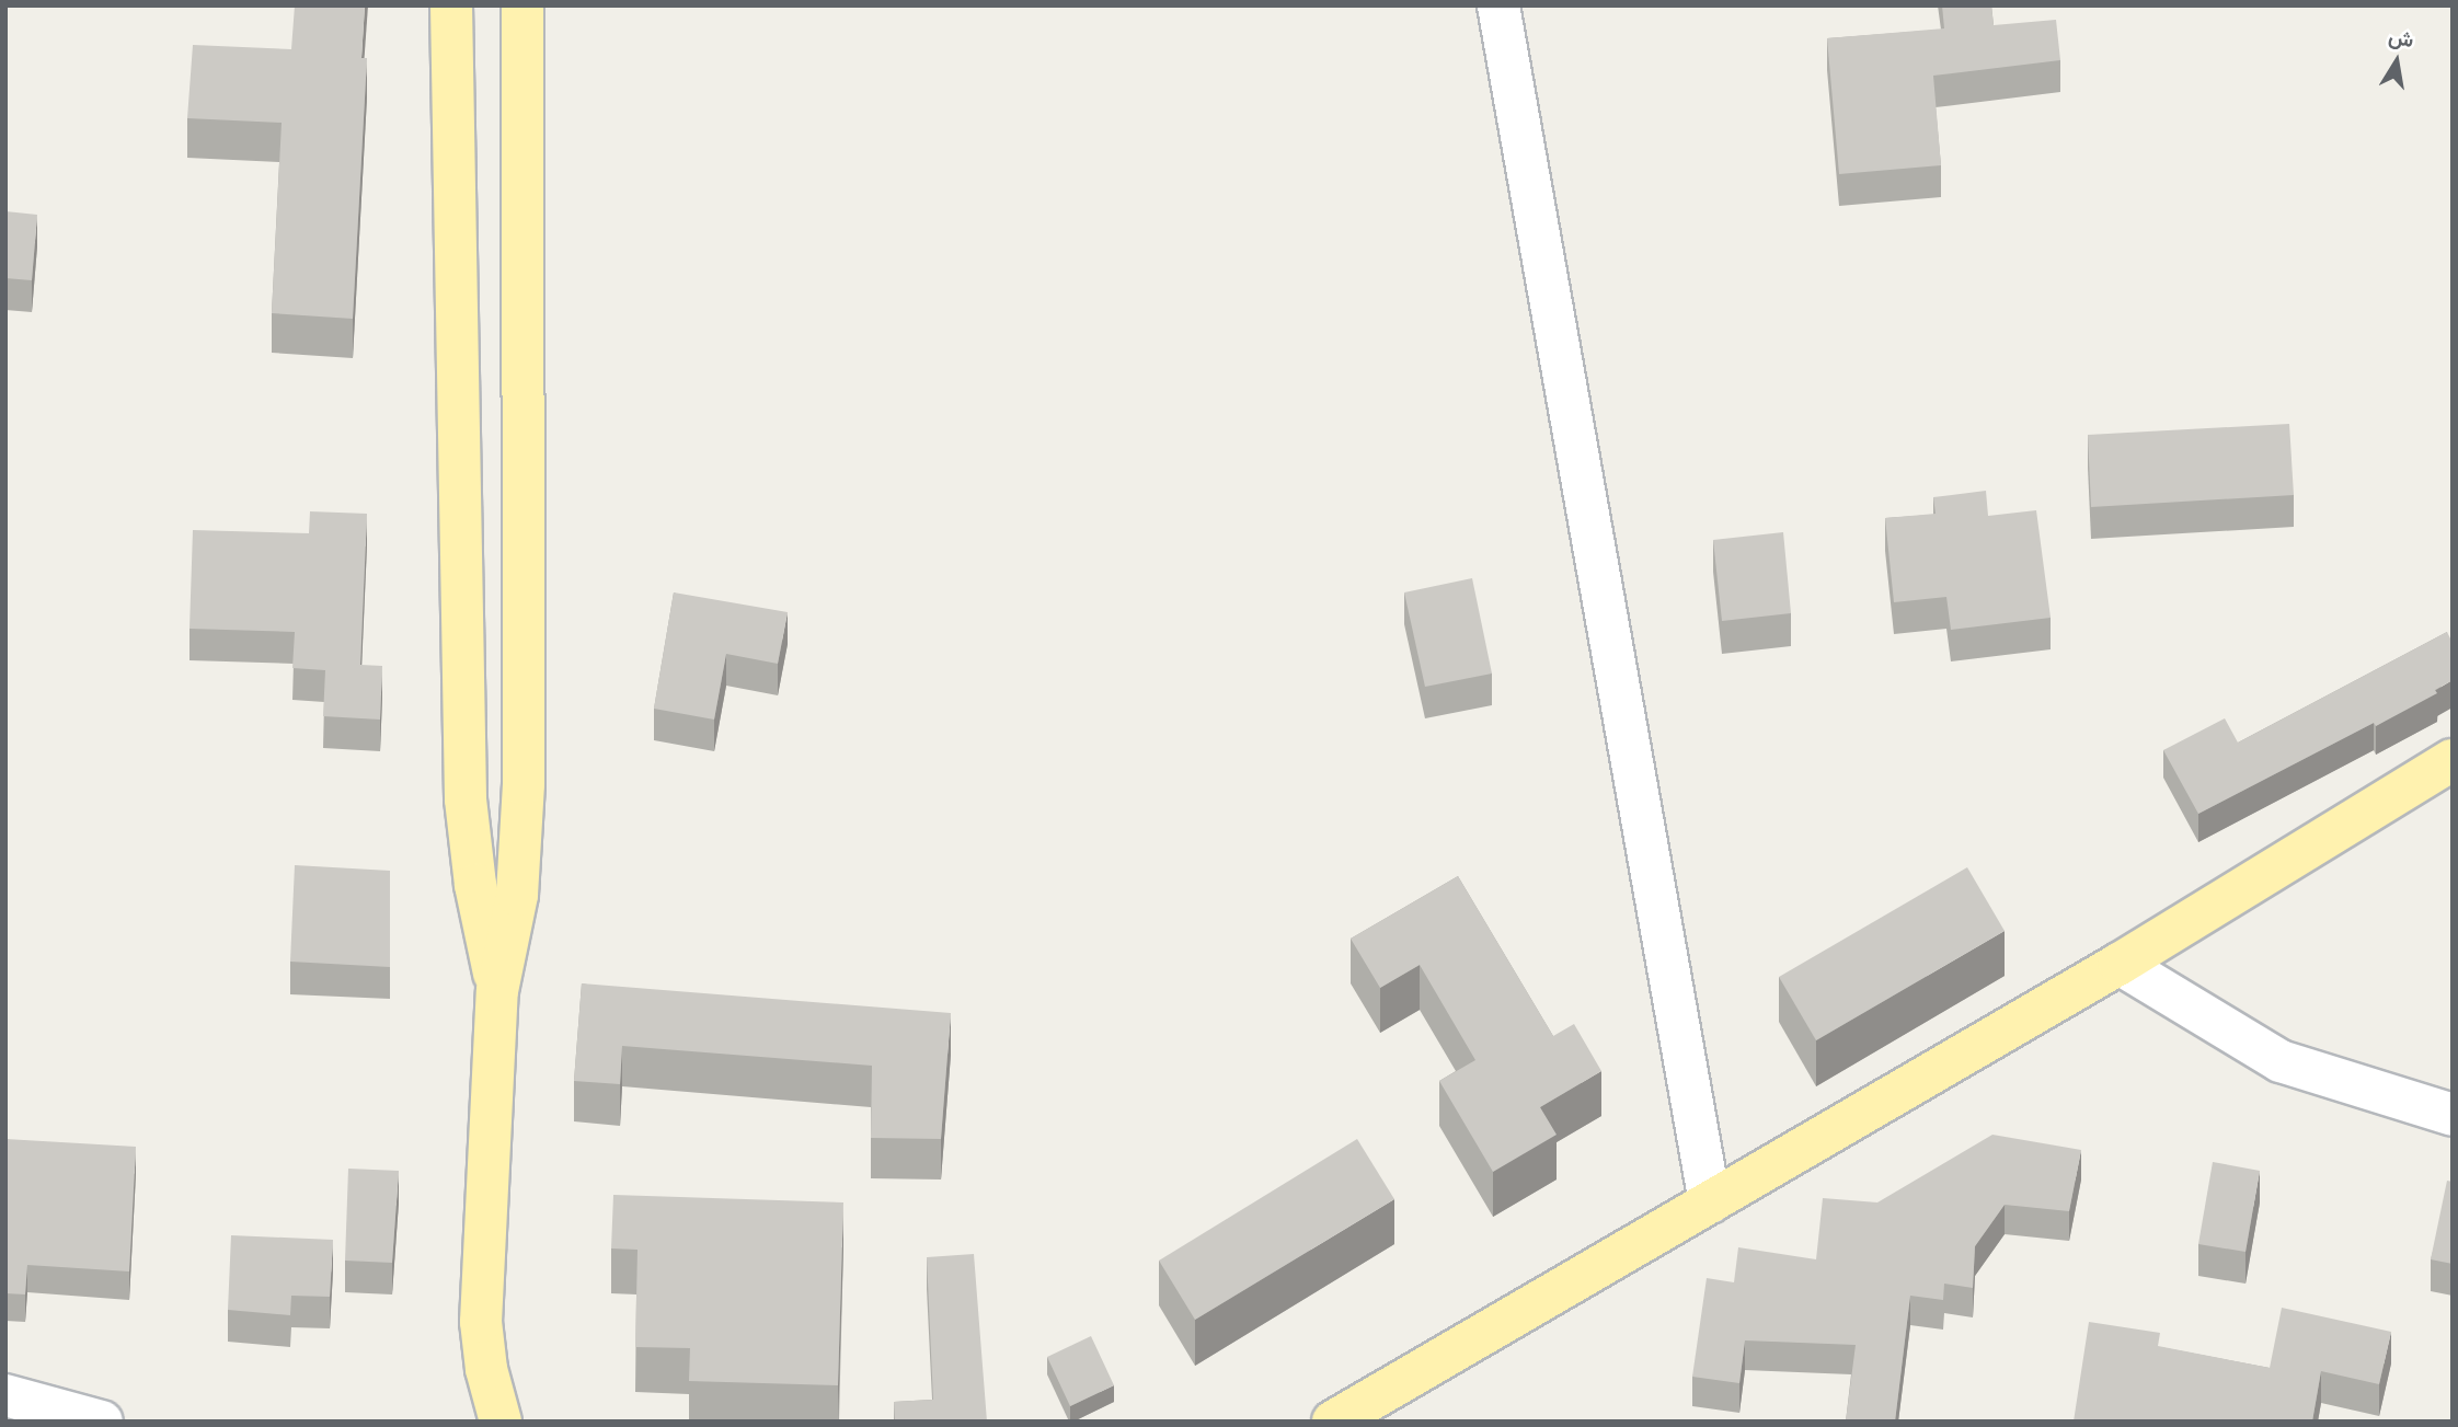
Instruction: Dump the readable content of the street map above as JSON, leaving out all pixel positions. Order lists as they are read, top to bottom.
{
  "north": "top"
}
